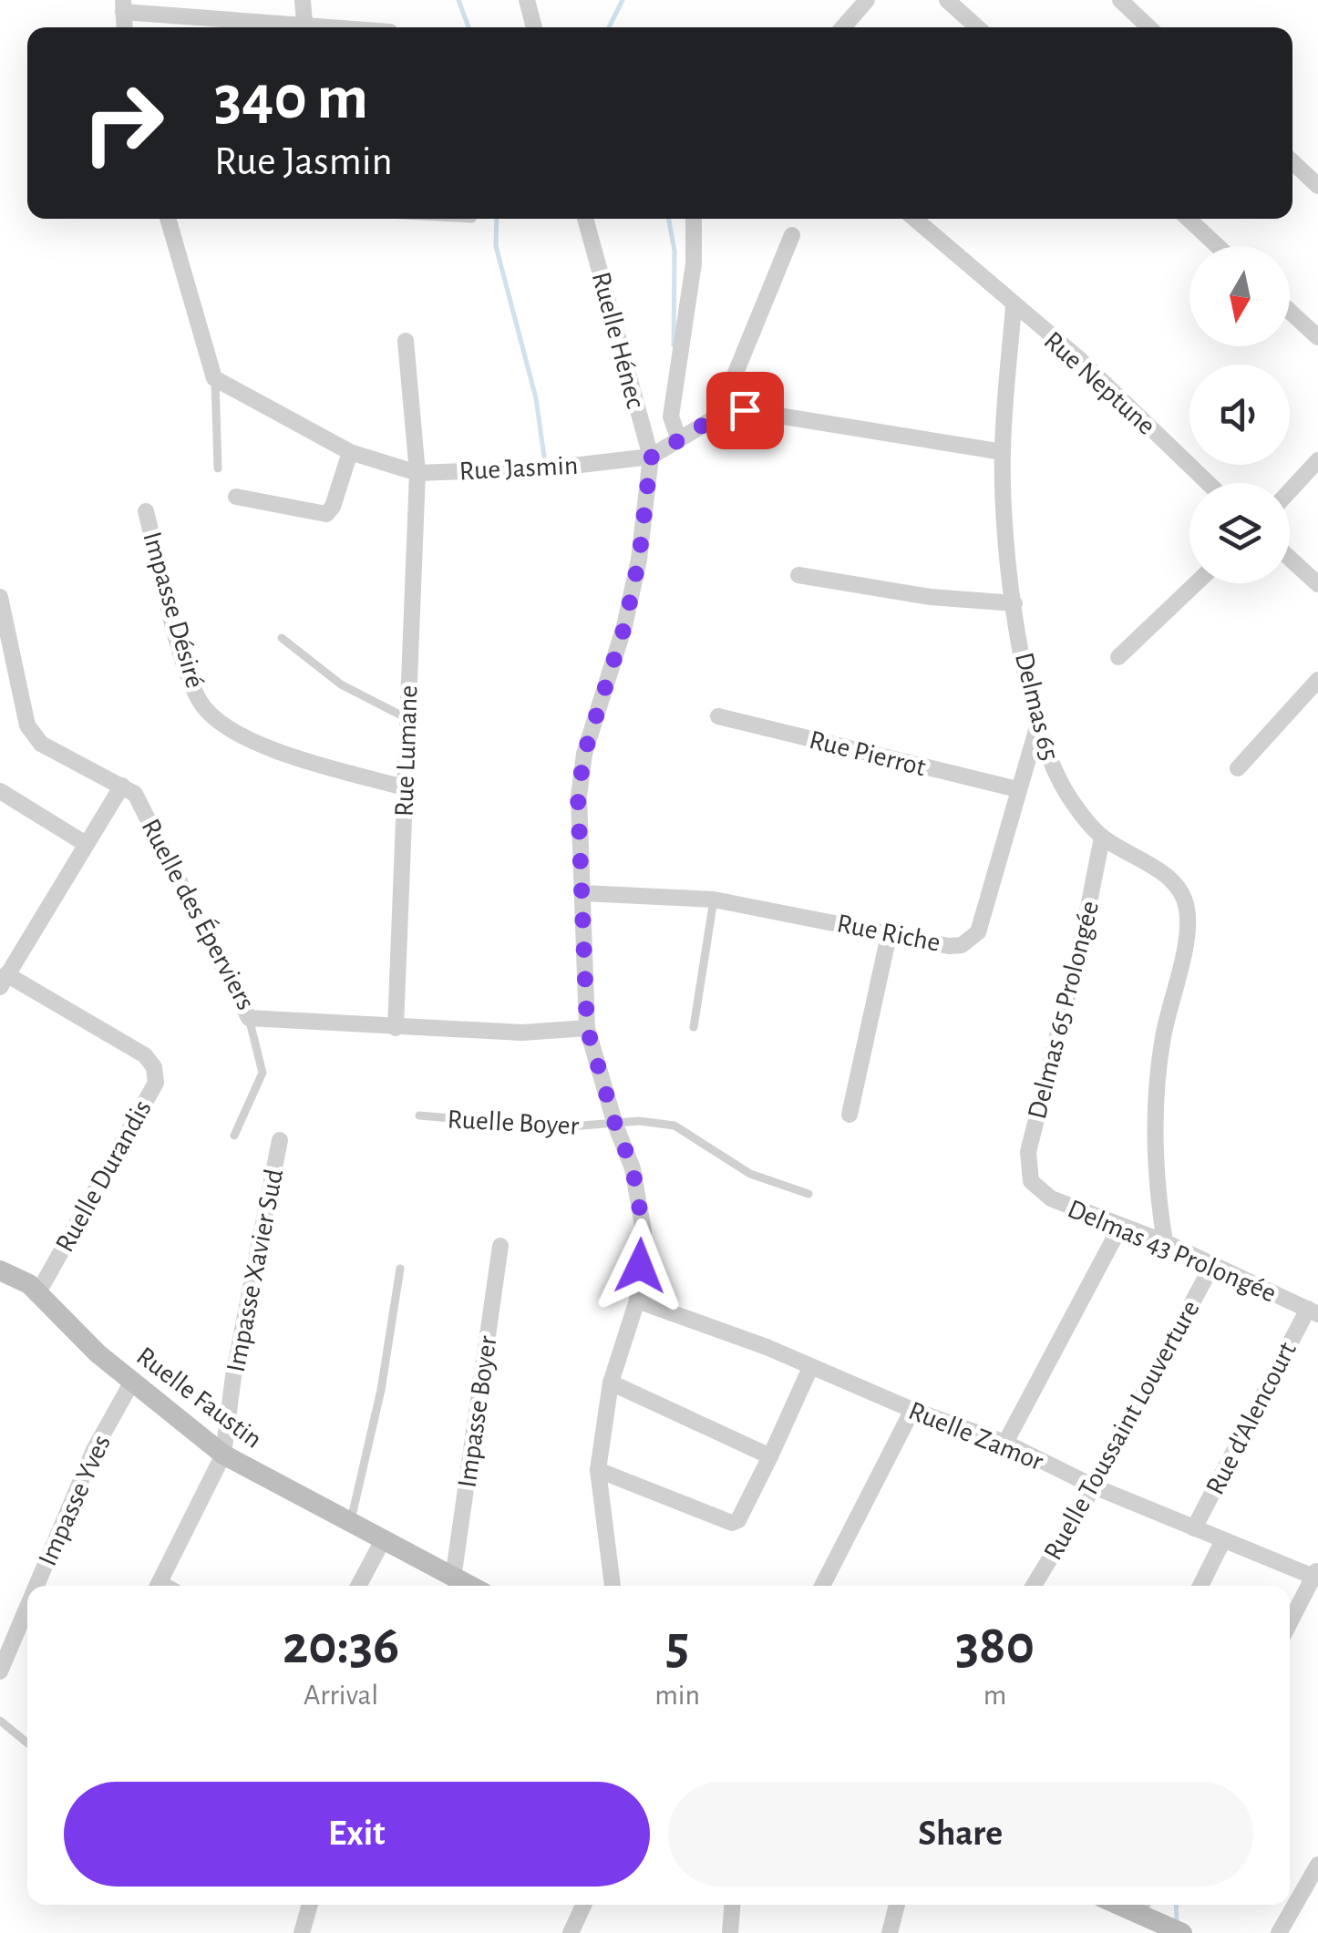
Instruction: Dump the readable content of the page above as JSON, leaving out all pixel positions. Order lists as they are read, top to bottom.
{
  "streets": {
    "street": [
      "Ruelle Hénec",
      "Rue Neptune",
      "Rue Jasmin",
      "Impasse Désiré",
      "Delmas 65",
      "Rue Lumane",
      "Rue Pierrot",
      "Ruelle des Éperviers",
      "Rue Riche",
      "Delmas 65 Prolongée",
      "Ruelle Durandis",
      "Delmas 43 Prolongée",
      "Impasse Xavier Sud",
      "Ruelle Faustin",
      "Impasse Boyer",
      "Rue d'Alencourt",
      "Ruelle Toussaint Louverture",
      "Ruelle Zamor",
      "Impasse Yves"
    ],
    "lane": ["Ruelle Boyer"]
  },
  "crossings": [
    ["Ruelle Hénec", "Rue Jasmin"],
    ["Ruelle Hénec", "Ruelle des Éperviers"],
    ["Ruelle Hénec", "Rue Riche"],
    ["Ruelle Hénec", "Ruelle Boyer"],
    ["Ruelle Hénec", "Ruelle Zamor"],
    ["Rue Neptune", "Delmas 65"],
    ["Rue Jasmin", "Delmas 65"],
    ["Rue Jasmin", "Rue Lumane"],
    ["Impasse Désiré", "Rue Lumane"],
    ["Delmas 65", "Rue Riche"],
    ["Delmas 65", "Delmas 65 Prolongée"],
    ["Delmas 65", "Delmas 43 Prolongée"],
    ["Rue Lumane", "Ruelle des Éperviers"],
    ["Rue Pierrot", "Rue Riche"],
    ["Delmas 65 Prolongée", "Delmas 43 Prolongée"],
    ["Ruelle Durandis", "Ruelle Faustin"],
    ["Delmas 43 Prolongée", "Rue d'Alencourt"],
    ["Delmas 43 Prolongée", "Ruelle Toussaint Louverture"],
    ["Impasse Xavier Sud", "Ruelle Faustin"],
    ["Ruelle Faustin", "Impasse Boyer"],
    ["Ruelle Faustin", "Impasse Yves"],
    ["Rue d'Alencourt", "Ruelle Zamor"],
    ["Ruelle Toussaint Louverture", "Ruelle Zamor"]
  ],
  "north": "bottom",
  "page": {
    "turn": ["340 m", "Rue Jasmin"],
    "eta": [
      "20:36",
      "Arrival",
      "5",
      "min",
      "380",
      "m"
    ],
    "buttons": ["Exit", "Share"]
  }
}
